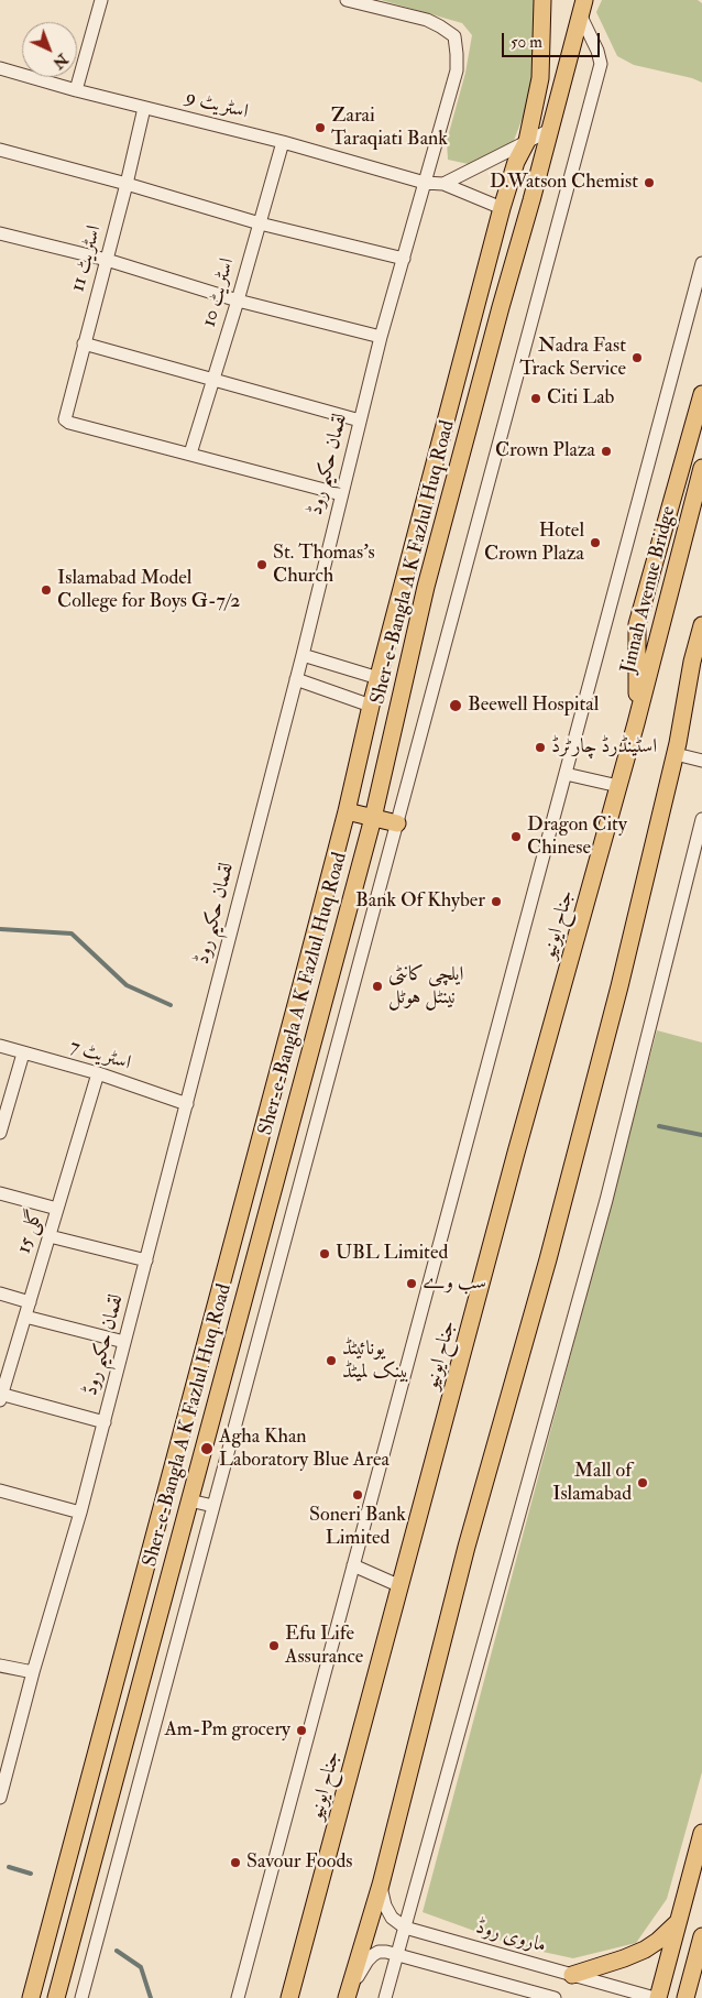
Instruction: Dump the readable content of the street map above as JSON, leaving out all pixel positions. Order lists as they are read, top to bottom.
{
  "streets": {
    "main road": ["Sher-e-Bangla A K Fazlul Huq Road", "Jinnah Avenue Bridge", "جناح ایونیو"],
    "street": [
      "اسٹریٹ 9",
      "اسٹریٹ 11",
      "اسٹریٹ 10",
      "لقمان حکیم روڈ",
      "اسٹریٹ 7",
      "گلی 15",
      "ماروی روڈ"
    ]
  },
  "crossings": [
    ["اسٹریٹ 9", "اسٹریٹ 11"],
    ["اسٹریٹ 9", "اسٹریٹ 10"],
    ["اسٹریٹ 9", "لقمان حکیم روڈ"],
    ["اسٹریٹ 11", "اسٹریٹ 10"],
    ["لقمان حکیم روڈ", "اسٹریٹ 7"],
    ["Jinnah Avenue Bridge", "جناح ایونیو"],
    ["اسٹریٹ 7", "گلی 15"]
  ],
  "places": [
    "Zarai Taraqiati Bank",
    "D.Watson Chemist",
    "Nadra Fast Track Service",
    "Citi Lab",
    "Crown Plaza",
    "Hotel Crown Plaza",
    "St. Thomas's Church",
    "Islamabad Model College for Boys G-7/2",
    "Beewell Hospital",
    "اسٹینڈرڈ چارٹرڈ",
    "Dragon City Chinese",
    "Bank Of Khyber",
    "ایلچی کانٹی نینٹل ہوٹل",
    "UBL Limited",
    "سب وے",
    "یونائیٹڈ بینک لمیٹڈ",
    "Agha Khan Laboratory Blue Area",
    "Mall of Islamabad",
    "Soneri Bank Limited",
    "Efu Life Assurance",
    "Am-Pm grocery",
    "Savour Foods"
  ],
  "scale_bar": "50 m",
  "north": "bottom right"
}
